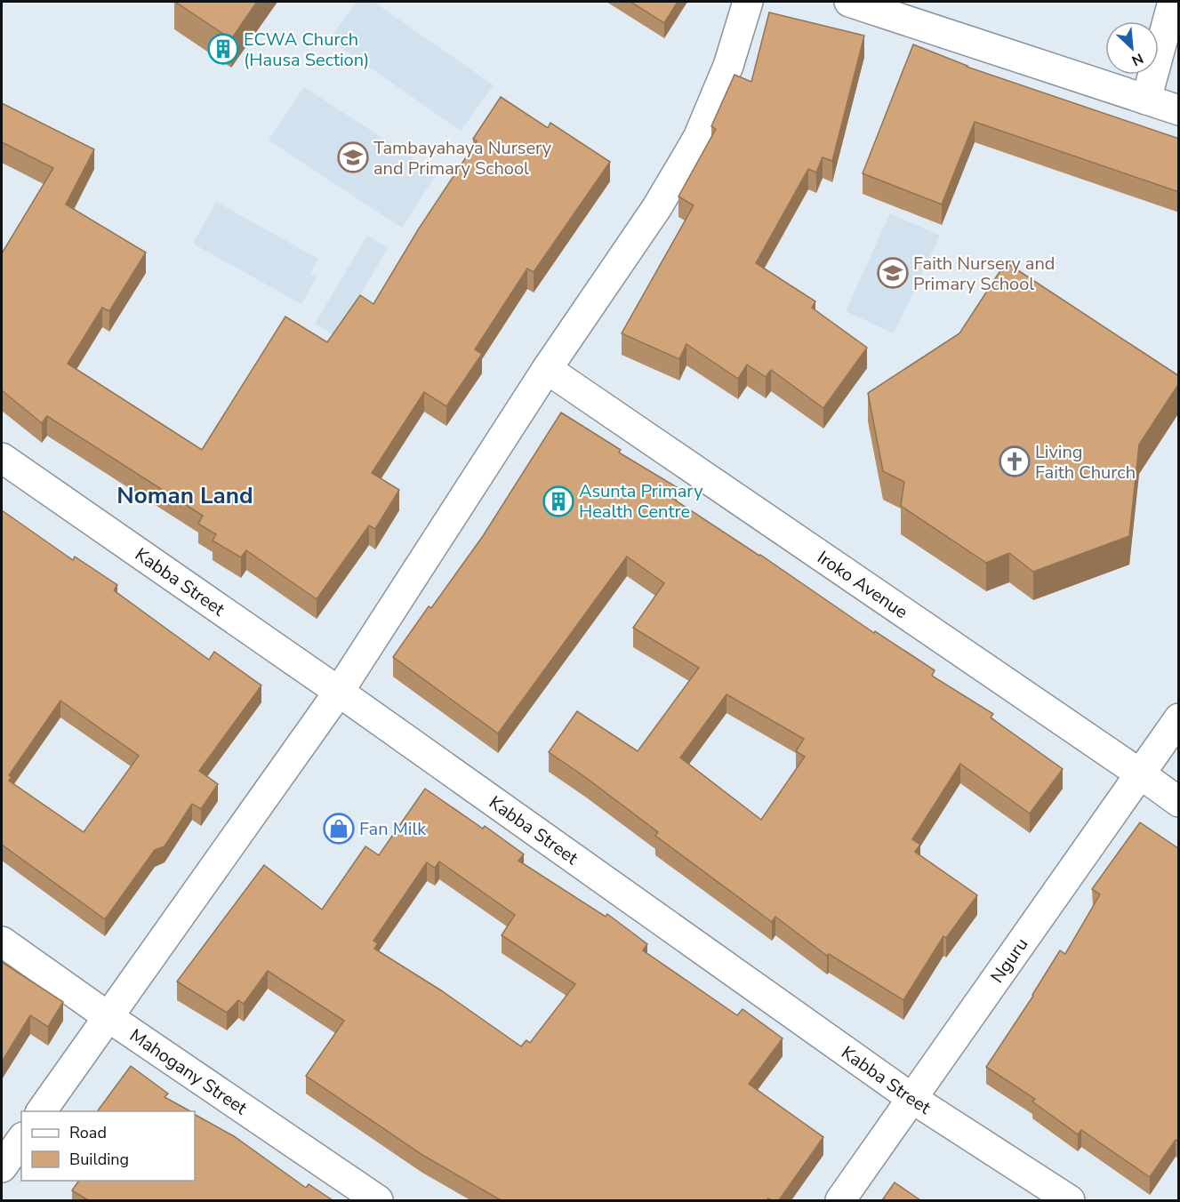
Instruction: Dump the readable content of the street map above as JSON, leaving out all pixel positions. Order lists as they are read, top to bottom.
{
  "streets": {
    "street": [
      "Kabba Street",
      "Iroko Avenue",
      "Nguru",
      "Mahogany Street"
    ]
  },
  "crossings": [
    ["Kabba Street", "Nguru"],
    ["Iroko Avenue", "Nguru"]
  ],
  "districts": ["Noman Land"],
  "places": {
    "building": ["ECWA Church (Hausa Section)", "Asunta Primary Health Centre"],
    "school or university": ["Tambayahaya Nursery and Primary School", "Faith Nursery and Primary School"],
    "church": ["Living Faith Church"],
    "shop": ["Fan Milk"]
  },
  "legend": ["Road", "Building"],
  "north": "bottom right"
}
